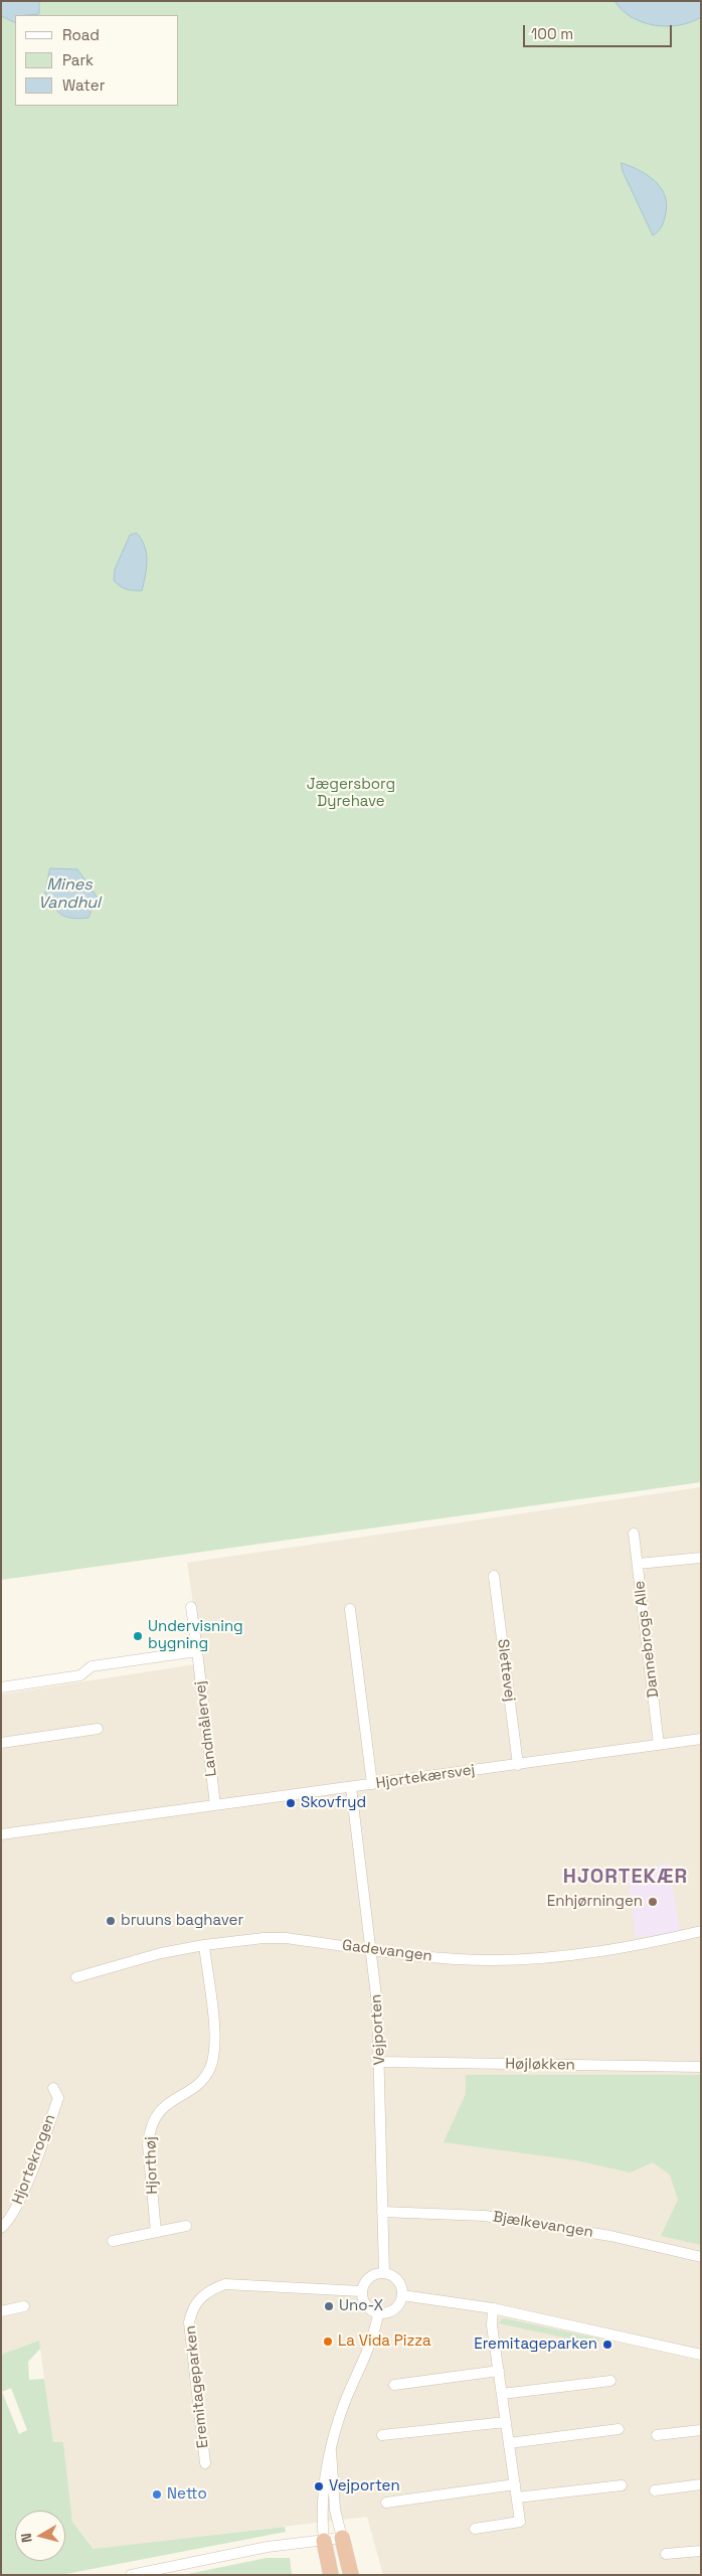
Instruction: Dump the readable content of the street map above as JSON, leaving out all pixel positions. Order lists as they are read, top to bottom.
{
  "streets": {
    "street": [
      "Dannebrogs Alle",
      "Slettevej",
      "Landmålervej",
      "Hjortekærsvej",
      "Gadevangen",
      "Vejporten",
      "Højløkken",
      "Hjortekrogen",
      "Hjorthøj",
      "Bjælkevangen",
      "Eremitageparken"
    ]
  },
  "crossings": [
    ["Dannebrogs Alle", "Hjortekærsvej"],
    ["Slettevej", "Hjortekærsvej"],
    ["Landmålervej", "Hjortekærsvej"],
    ["Hjortekærsvej", "Vejporten"],
    ["Gadevangen", "Vejporten"],
    ["Gadevangen", "Hjorthøj"],
    ["Vejporten", "Højløkken"],
    ["Vejporten", "Bjælkevangen"],
    ["Vejporten", "Eremitageparken"]
  ],
  "districts": ["HJORTEKÆR"],
  "water": ["Mines Vandhul"],
  "parks": ["Jægersborg Dyrehave"],
  "places": [
    "Undervisning bygning",
    "Skovfryd",
    "Enhjørningen",
    "bruuns baghaver",
    "Uno-X",
    "La Vida Pizza",
    "Eremitageparken",
    "Vejporten",
    "Netto"
  ],
  "legend": ["Road", "Park", "Water"],
  "scale_bar": "100 m",
  "north": "left"
}
